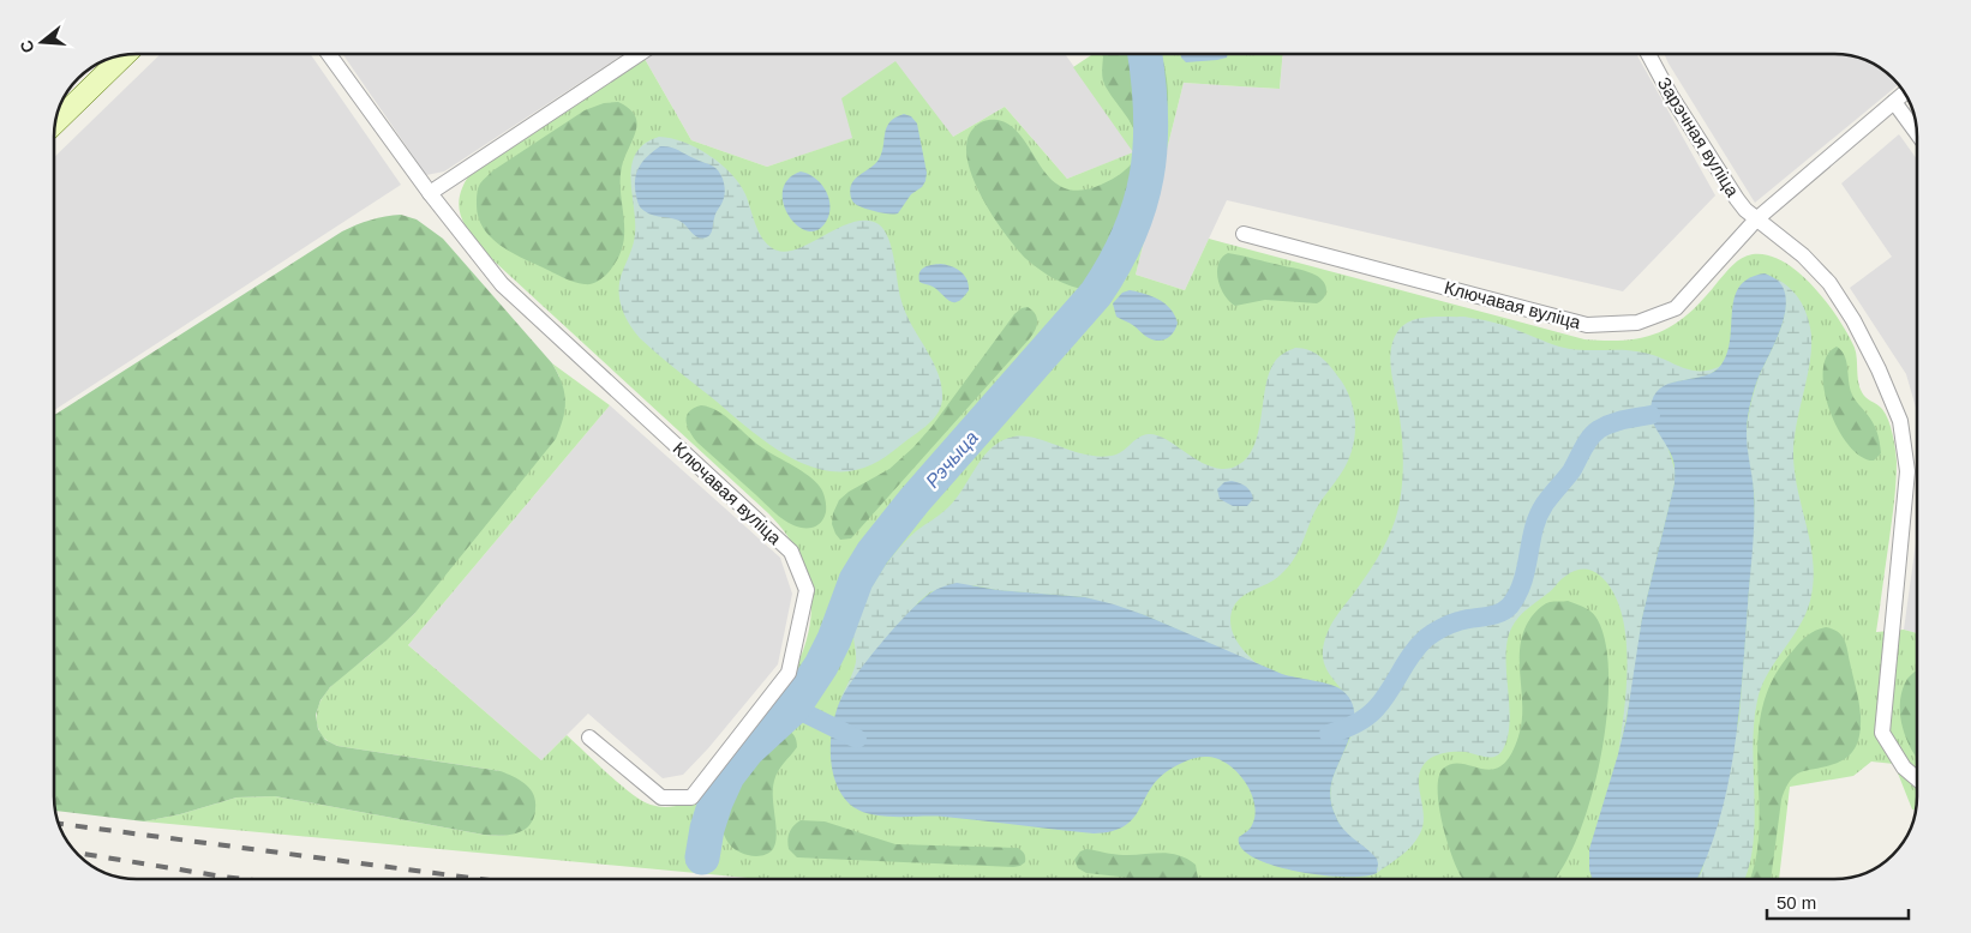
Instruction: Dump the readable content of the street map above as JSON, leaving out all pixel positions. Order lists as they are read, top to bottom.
{
  "streets": {
    "street": ["Зарэчная вуліца", "Ключавая вуліца"]
  },
  "crossings": [
    ["Зарэчная вуліца", "Ключавая вуліца"]
  ],
  "water": ["Рэчыца"],
  "scale_bar": "50 m",
  "north": "left"
}
